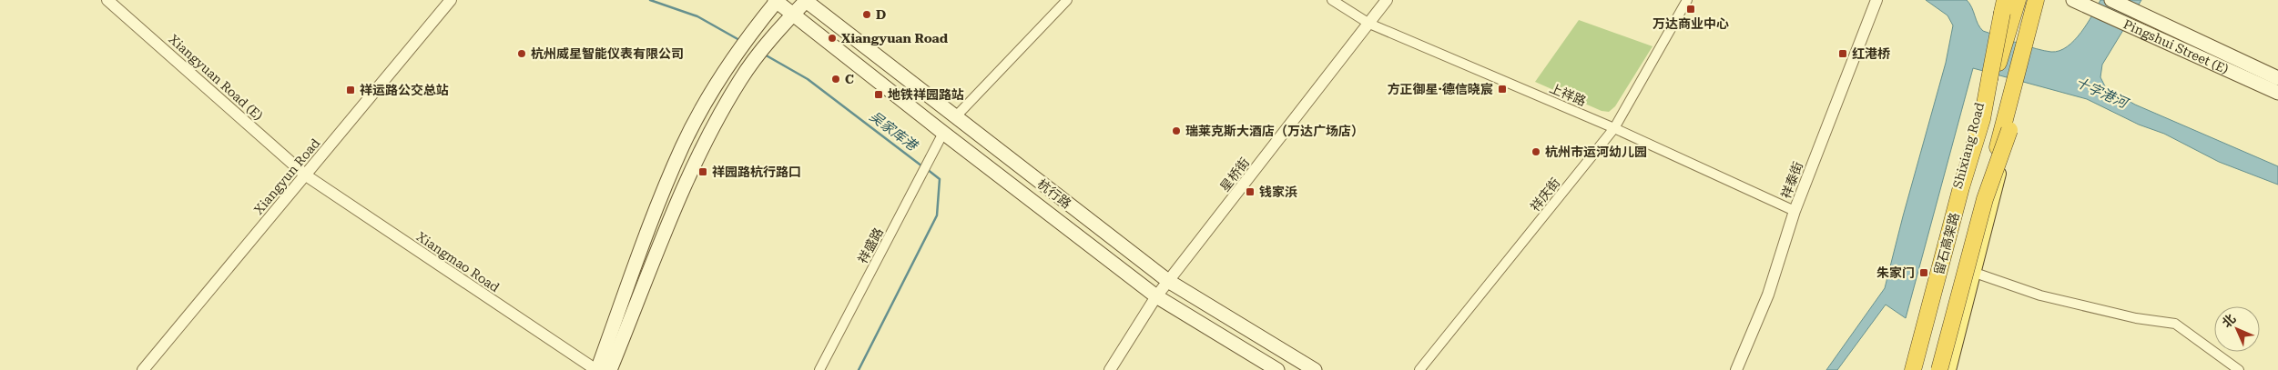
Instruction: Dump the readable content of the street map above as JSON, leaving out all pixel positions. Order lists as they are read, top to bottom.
{
  "streets": {
    "highway": ["留石高架路"],
    "main road": ["Pingshui Street (E)", "Shixiang Road", "杭行路"],
    "street": [
      "Xiangyuan Road (E)",
      "上祥路",
      "星桥街",
      "Xiangyun Road",
      "祥泰街",
      "祥庆街",
      "祥盛路",
      "Xiangmao Road"
    ]
  },
  "crossings": [
    ["Xiangyuan Road (E)", "Xiangyun Road"],
    ["Xiangyuan Road (E)", "Xiangmao Road"],
    ["上祥路", "星桥街"],
    ["上祥路", "祥泰街"],
    ["上祥路", "祥庆街"],
    ["星桥街", "杭行路"],
    ["Xiangyun Road", "Xiangmao Road"],
    ["杭行路", "祥盛路"]
  ],
  "water": ["十字港河", "吴家库港"],
  "places": {
    "transit": [
      "万达商业中心",
      "红港桥",
      "方正御星·德信晓宸",
      "祥运路公交总站",
      "地铁祥园路站",
      "祥园路杭行路口",
      "钱家浜",
      "朱家门"
    ],
    "other": [
      "D",
      "Xiangyuan Road",
      "杭州威星智能仪表有限公司",
      "C",
      "瑞莱克斯大酒店（万达广场店）",
      "杭州市运河幼儿园"
    ]
  },
  "north": "top left"
}
